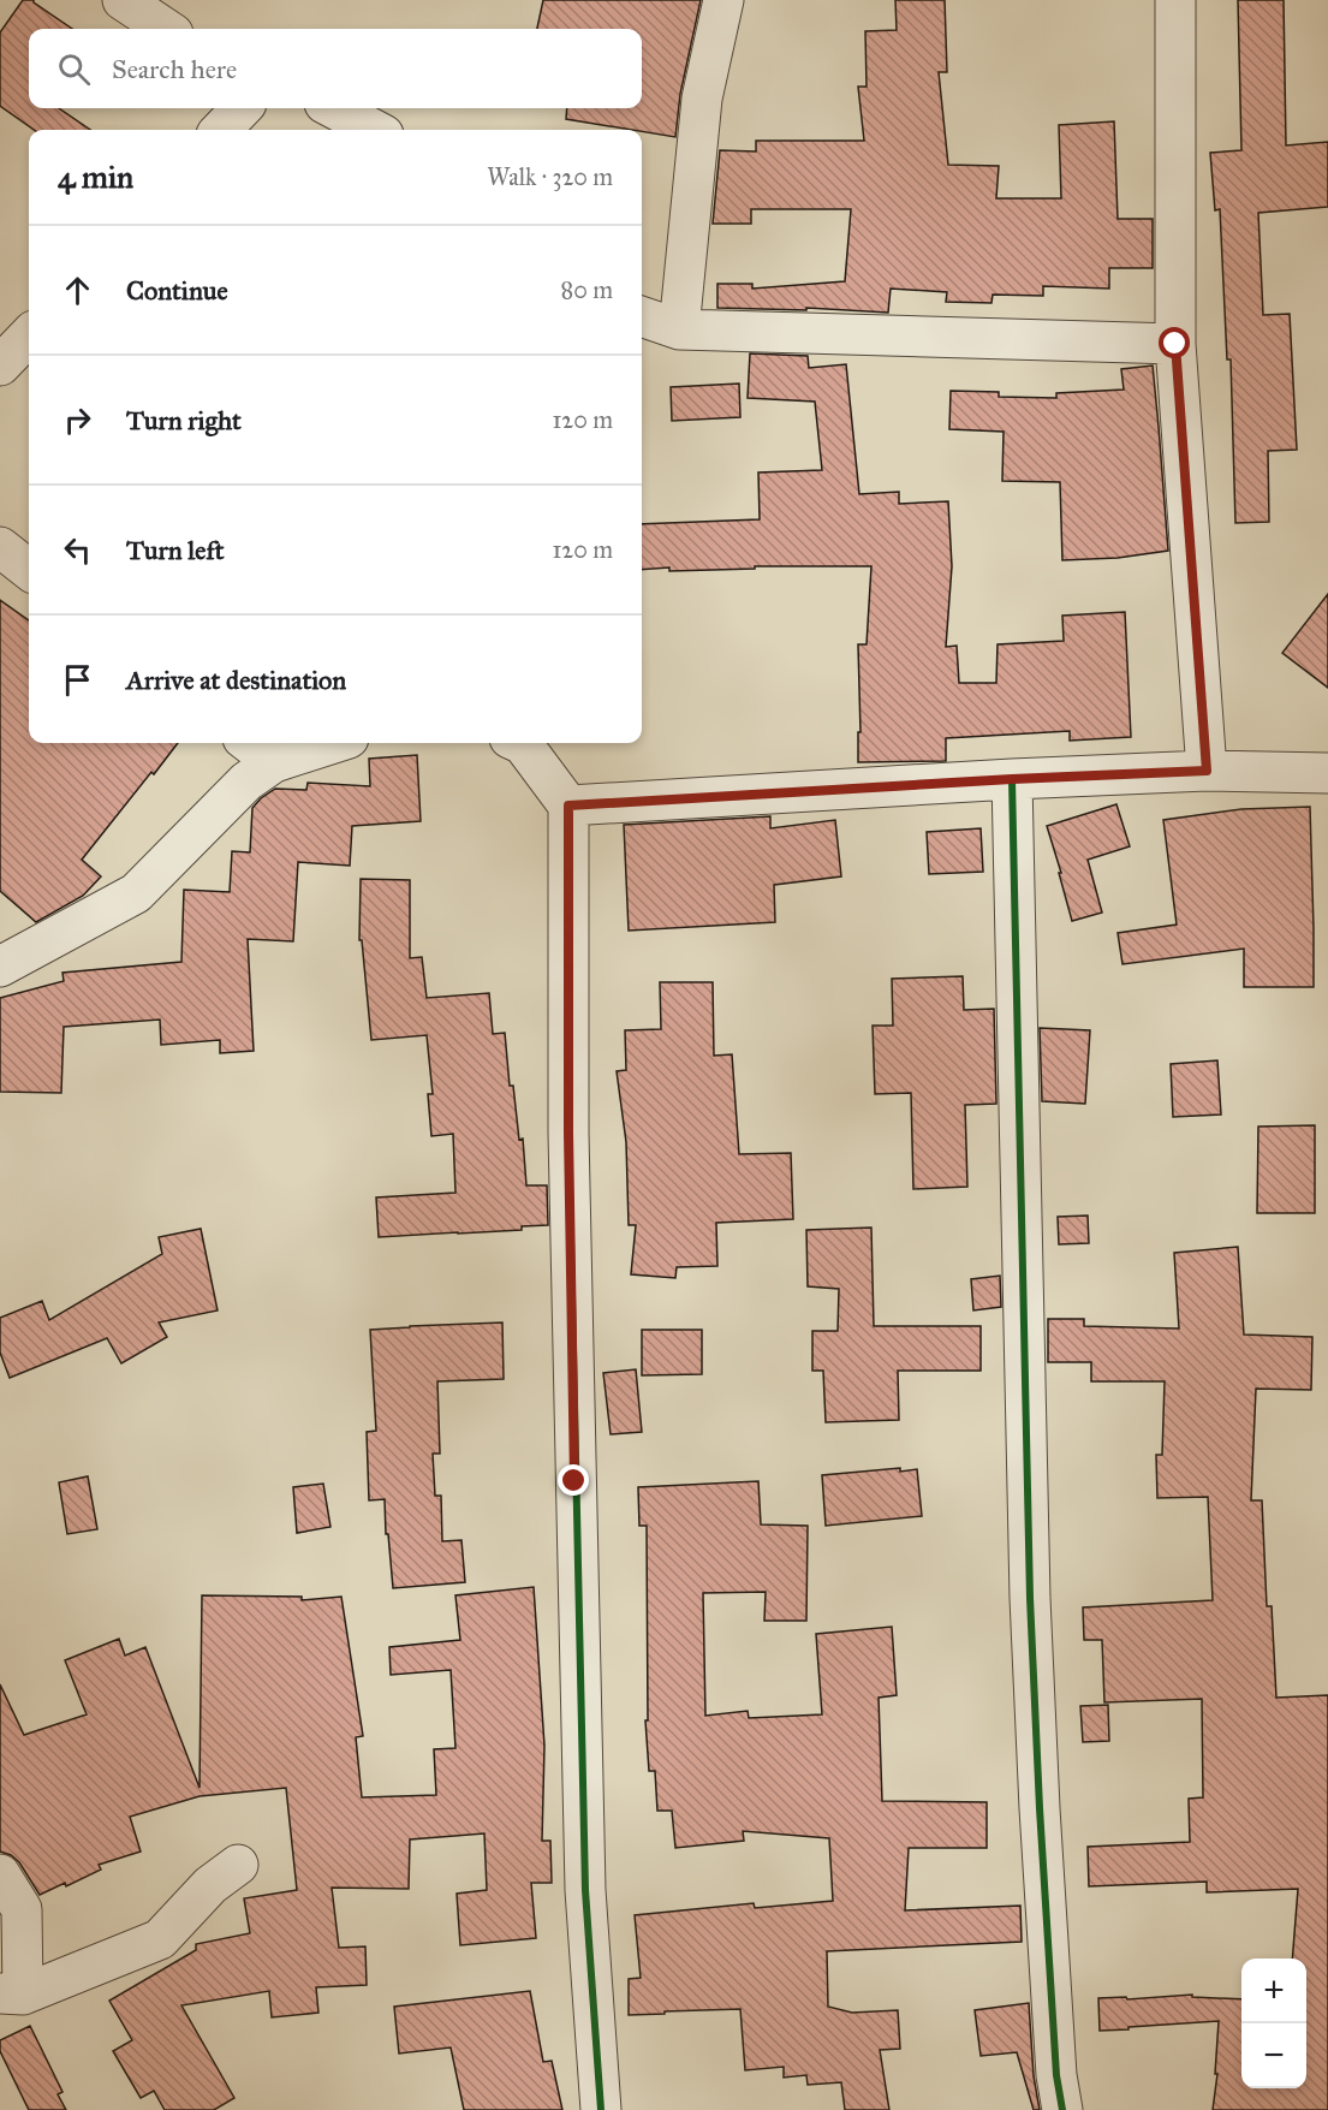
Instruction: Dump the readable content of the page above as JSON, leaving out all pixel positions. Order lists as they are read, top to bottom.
{
  "page": {
    "search": "Search here",
    "heading": ["4 min", "Walk · 320 m"],
    "list": [
      ["Continue", "80 m"],
      ["Turn right", "120 m"],
      ["Turn left", "120 m"],
      "Arrive at destination"
    ],
    "map_buttons": ["+", "−"]
  }
}
